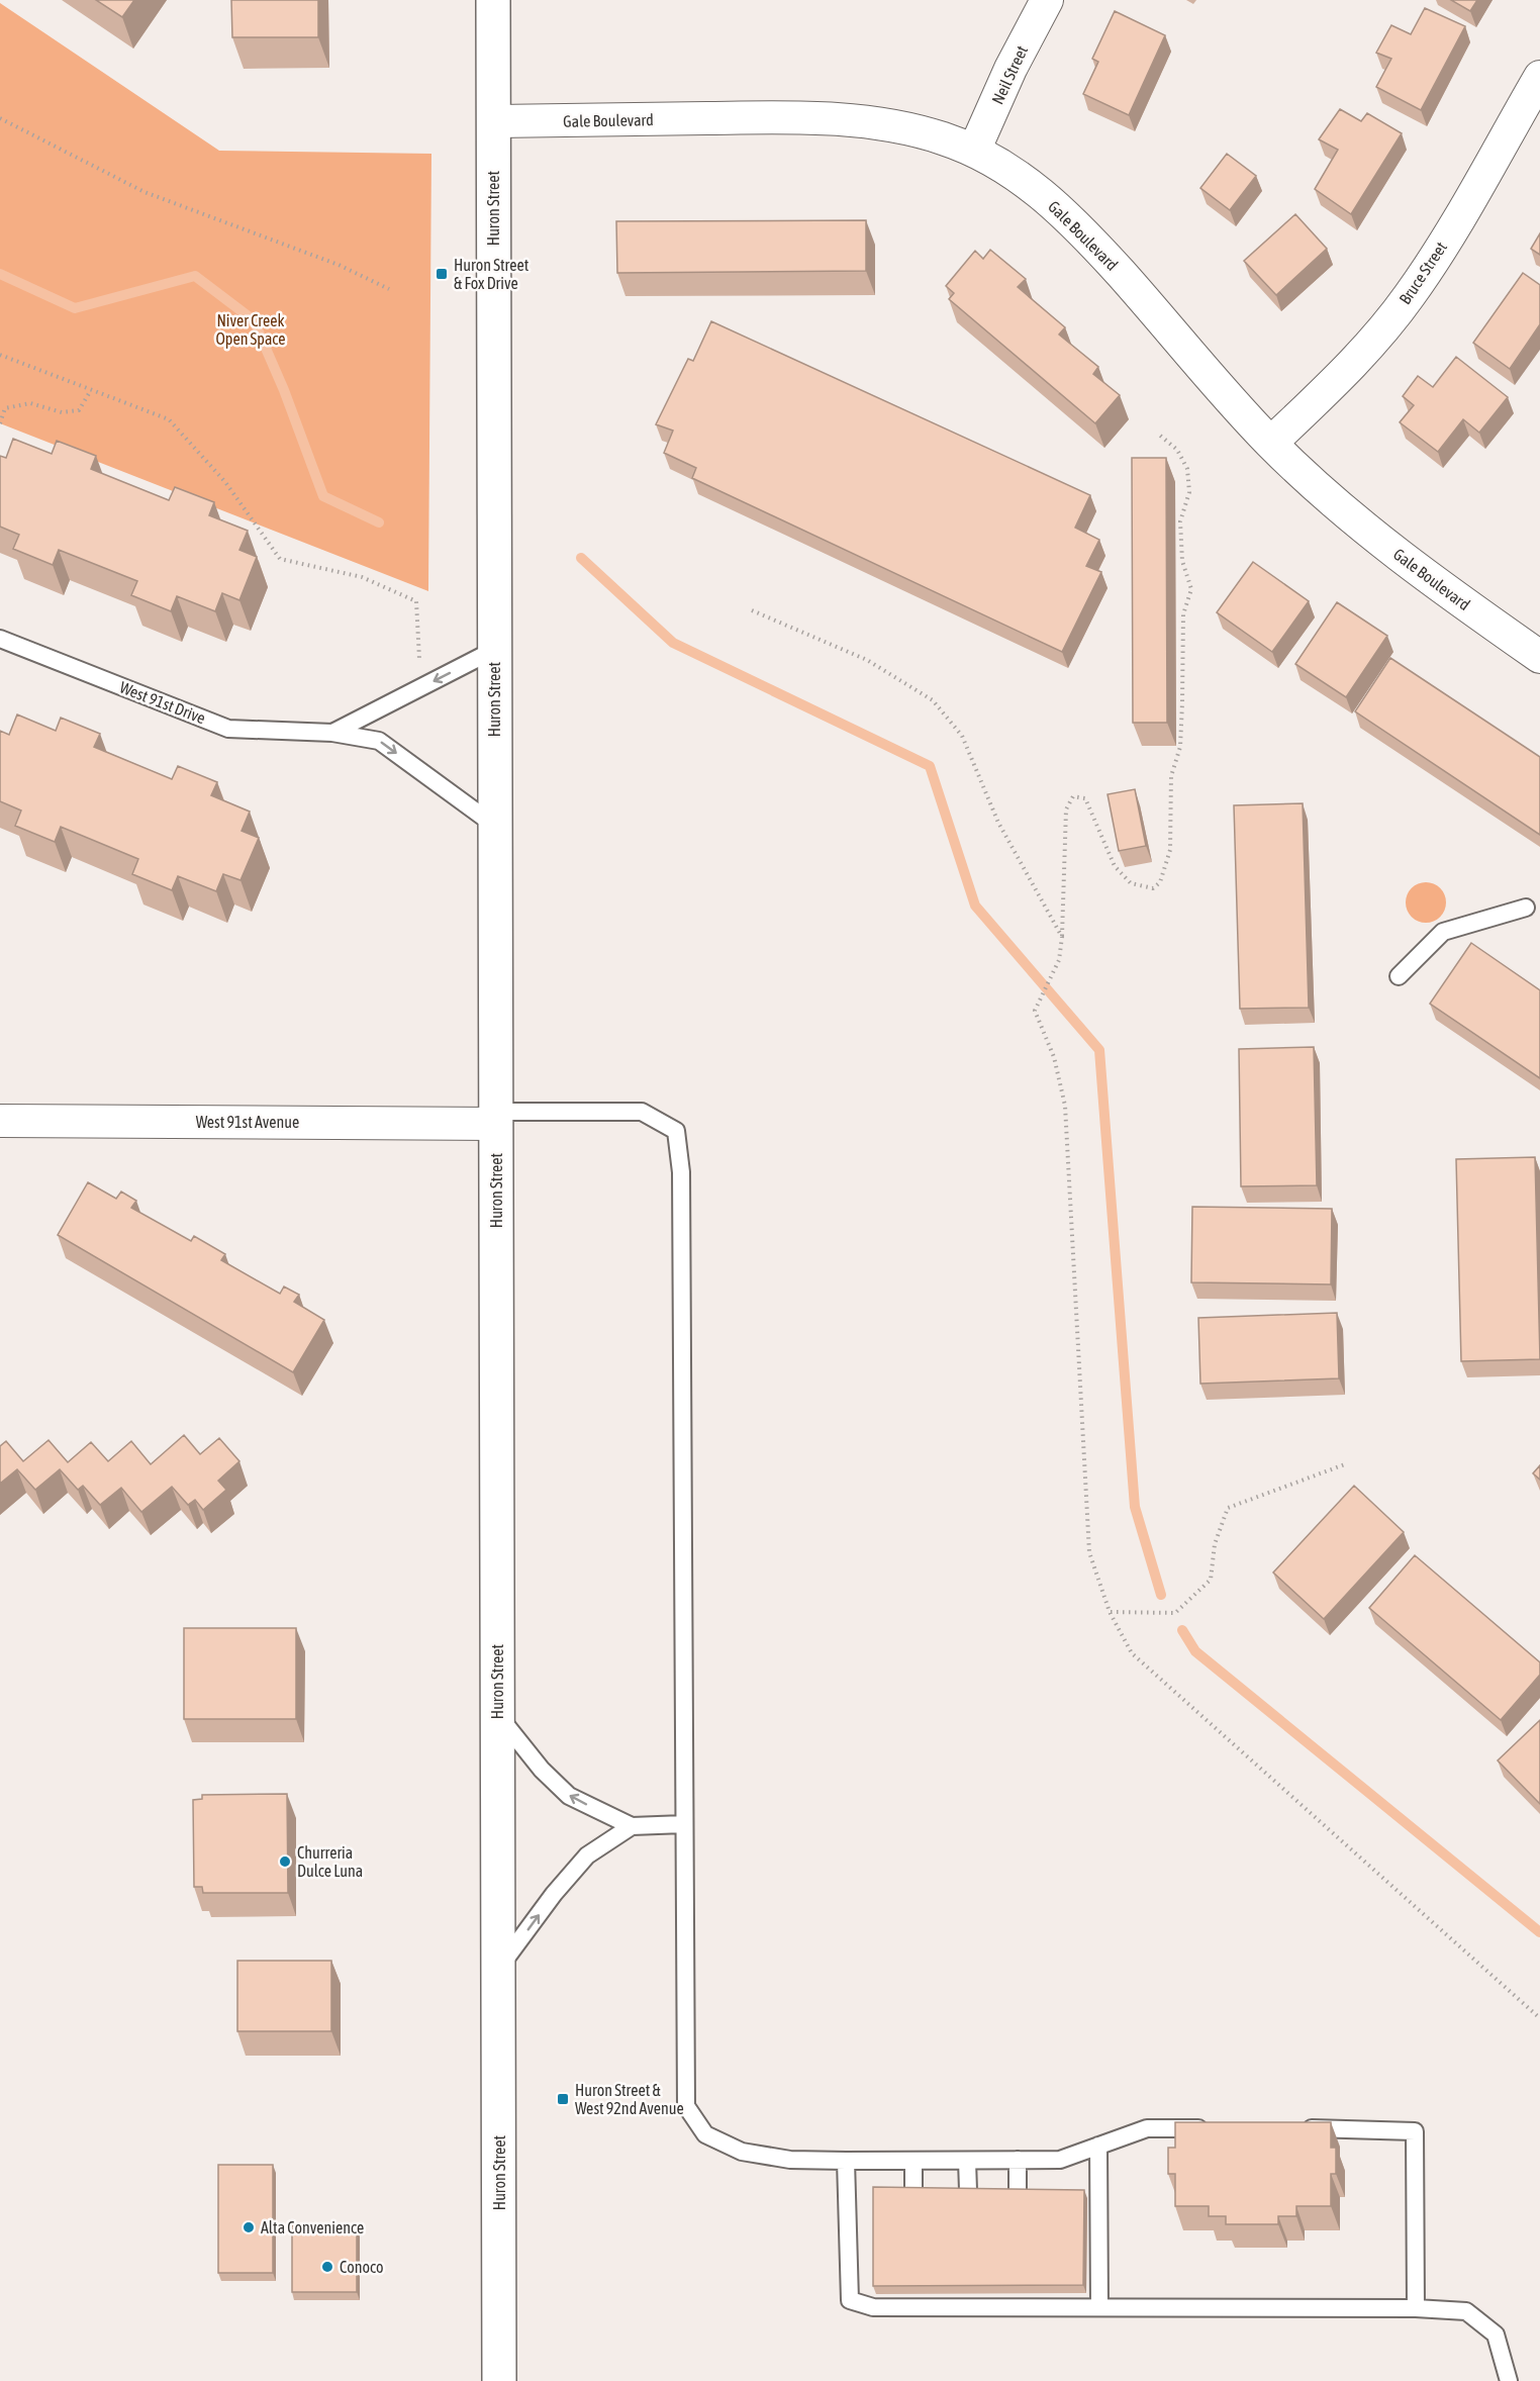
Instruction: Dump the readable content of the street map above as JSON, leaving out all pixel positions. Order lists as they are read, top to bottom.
{
  "streets": {
    "main road": ["Huron Street"],
    "street": [
      "Neil Street",
      "Gale Boulevard",
      "Bruce Street",
      "West 91st Avenue"
    ],
    "lane": ["West 91st Drive"]
  },
  "crossings": [
    ["Neil Street", "Gale Boulevard"],
    ["Gale Boulevard", "Huron Street"],
    ["Gale Boulevard", "Bruce Street"],
    ["Huron Street", "West 91st Drive"],
    ["Huron Street", "West 91st Avenue"]
  ],
  "parks": ["Niver Creek Open Space"],
  "places": {
    "transit": ["Huron Street & Fox Drive", "Huron Street & West 92nd Avenue"],
    "other": ["Churreria Dulce Luna", "Alta Convenience", "Conoco"]
  }
}
